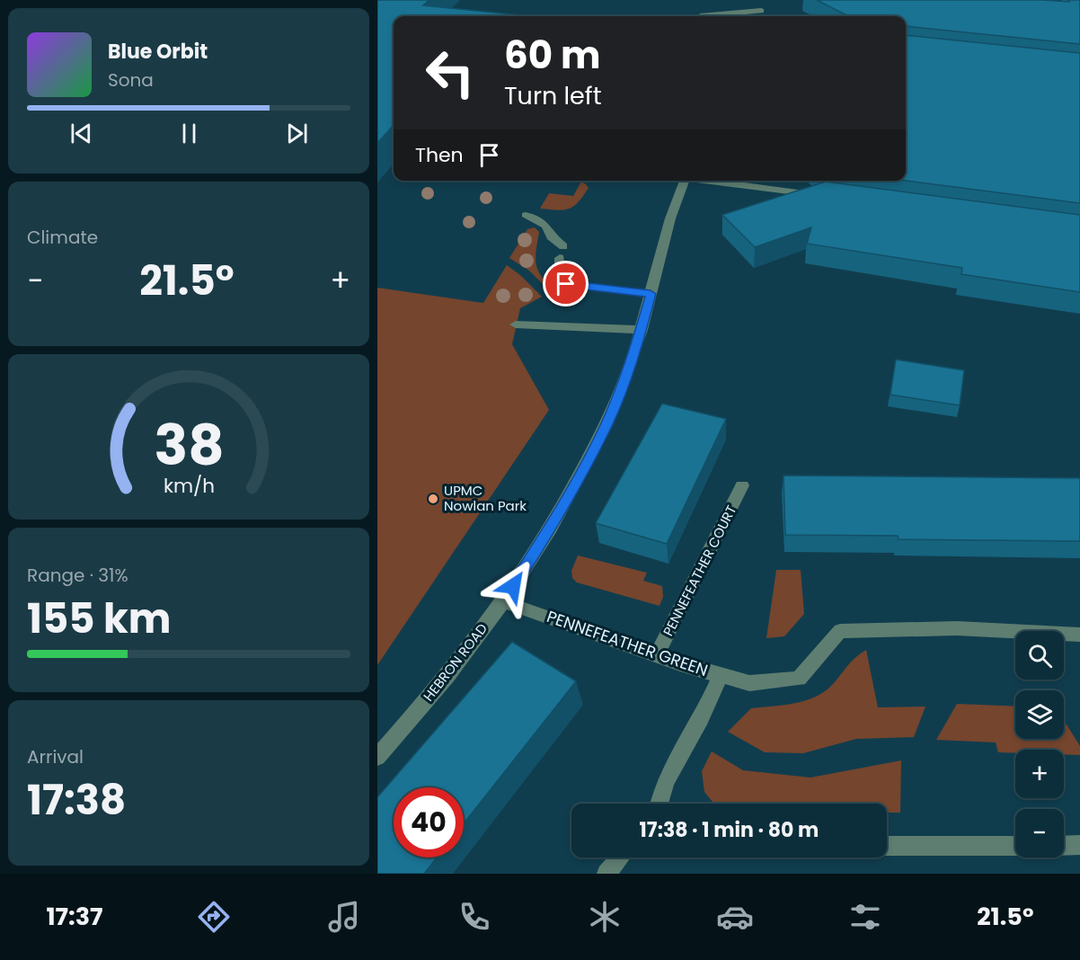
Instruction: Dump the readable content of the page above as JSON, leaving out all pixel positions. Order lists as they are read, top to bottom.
{
  "streets": {
    "street": ["PENNEFEATHER COURT", "PENNEFEATHER GREEN", "HEBRON ROAD"]
  },
  "crossings": [
    ["PENNEFEATHER COURT", "PENNEFEATHER GREEN"],
    ["PENNEFEATHER GREEN", "HEBRON ROAD"]
  ],
  "places": ["UPMC Nowlan Park"],
  "page": {
    "turn": ["60 m", "Turn left"],
    "song": ["Blue Orbit", "Sona"],
    "then": "Then",
    "tile": [
      "Climate",
      ["Range · 31%", "155 km"],
      ["Arrival", "17:38"]
    ],
    "heat": ["−", "21.5°", "+"],
    "map_buttons": ["+", "−"],
    "limit": "40",
    "trip": "17:38 · 1 min · 80 m",
    "tabs": ["17:37", "21.5°"],
    "gauge": ["38", "km/h"]
  }
}
